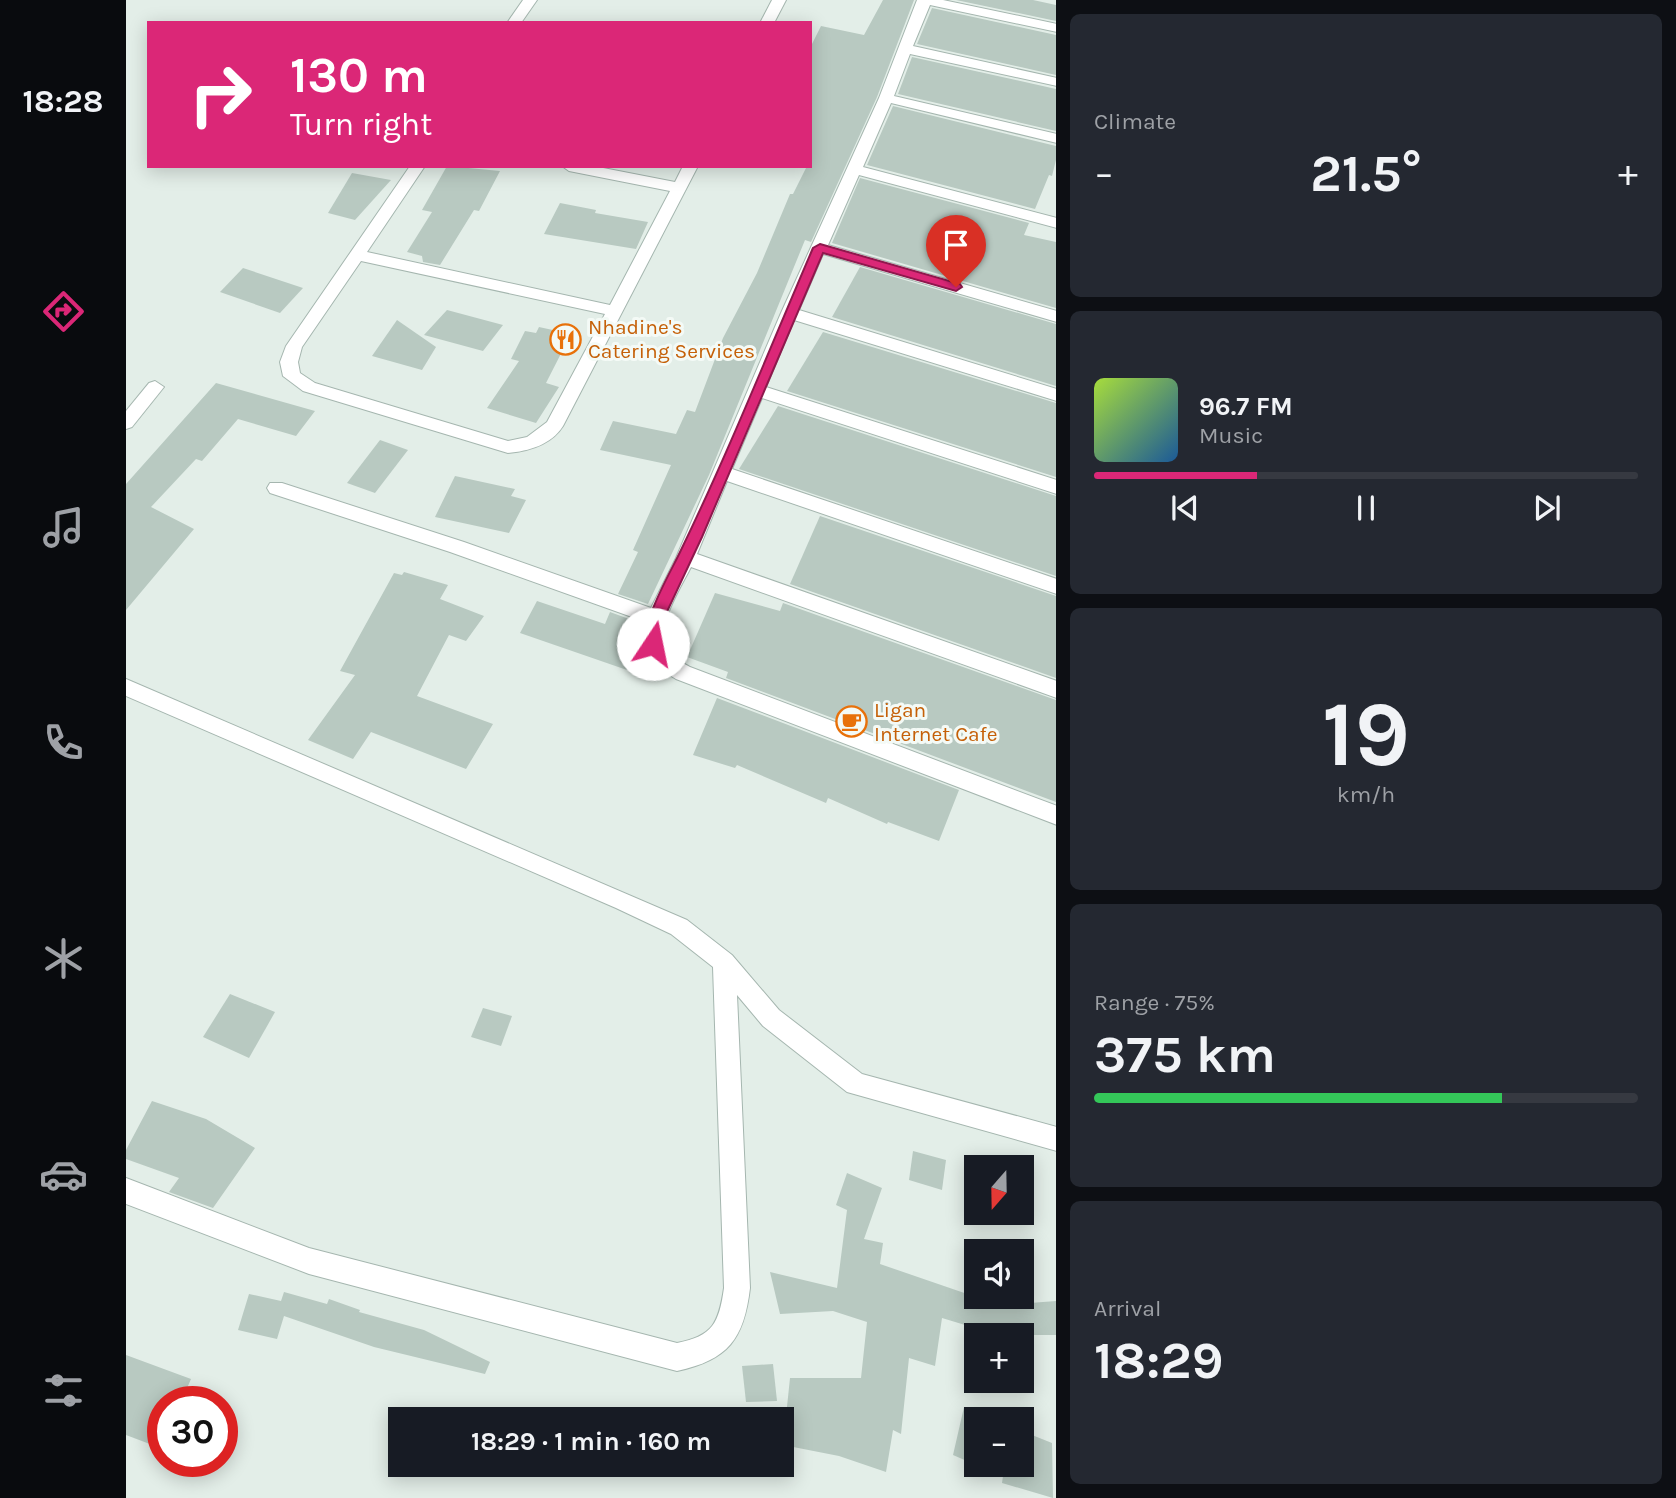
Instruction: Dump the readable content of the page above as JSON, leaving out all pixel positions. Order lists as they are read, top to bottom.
{
  "places": {
    "restaurant": ["Nhadine's Catering Services"],
    "cafe": ["Ligan Internet Cafe"]
  },
  "north": "bottom",
  "page": {
    "tabs": "18:28",
    "tile": [
      "Climate",
      ["19", "km/h"],
      ["Range · 75%", "375 km"],
      ["Arrival", "18:29"]
    ],
    "turn": ["130 m", "Turn right"],
    "heat": ["−", "21.5°", "+"],
    "song": ["96.7 FM", "Music"],
    "map_buttons": ["+", "−"],
    "limit": "30",
    "trip": "18:29 · 1 min · 160 m"
  }
}
